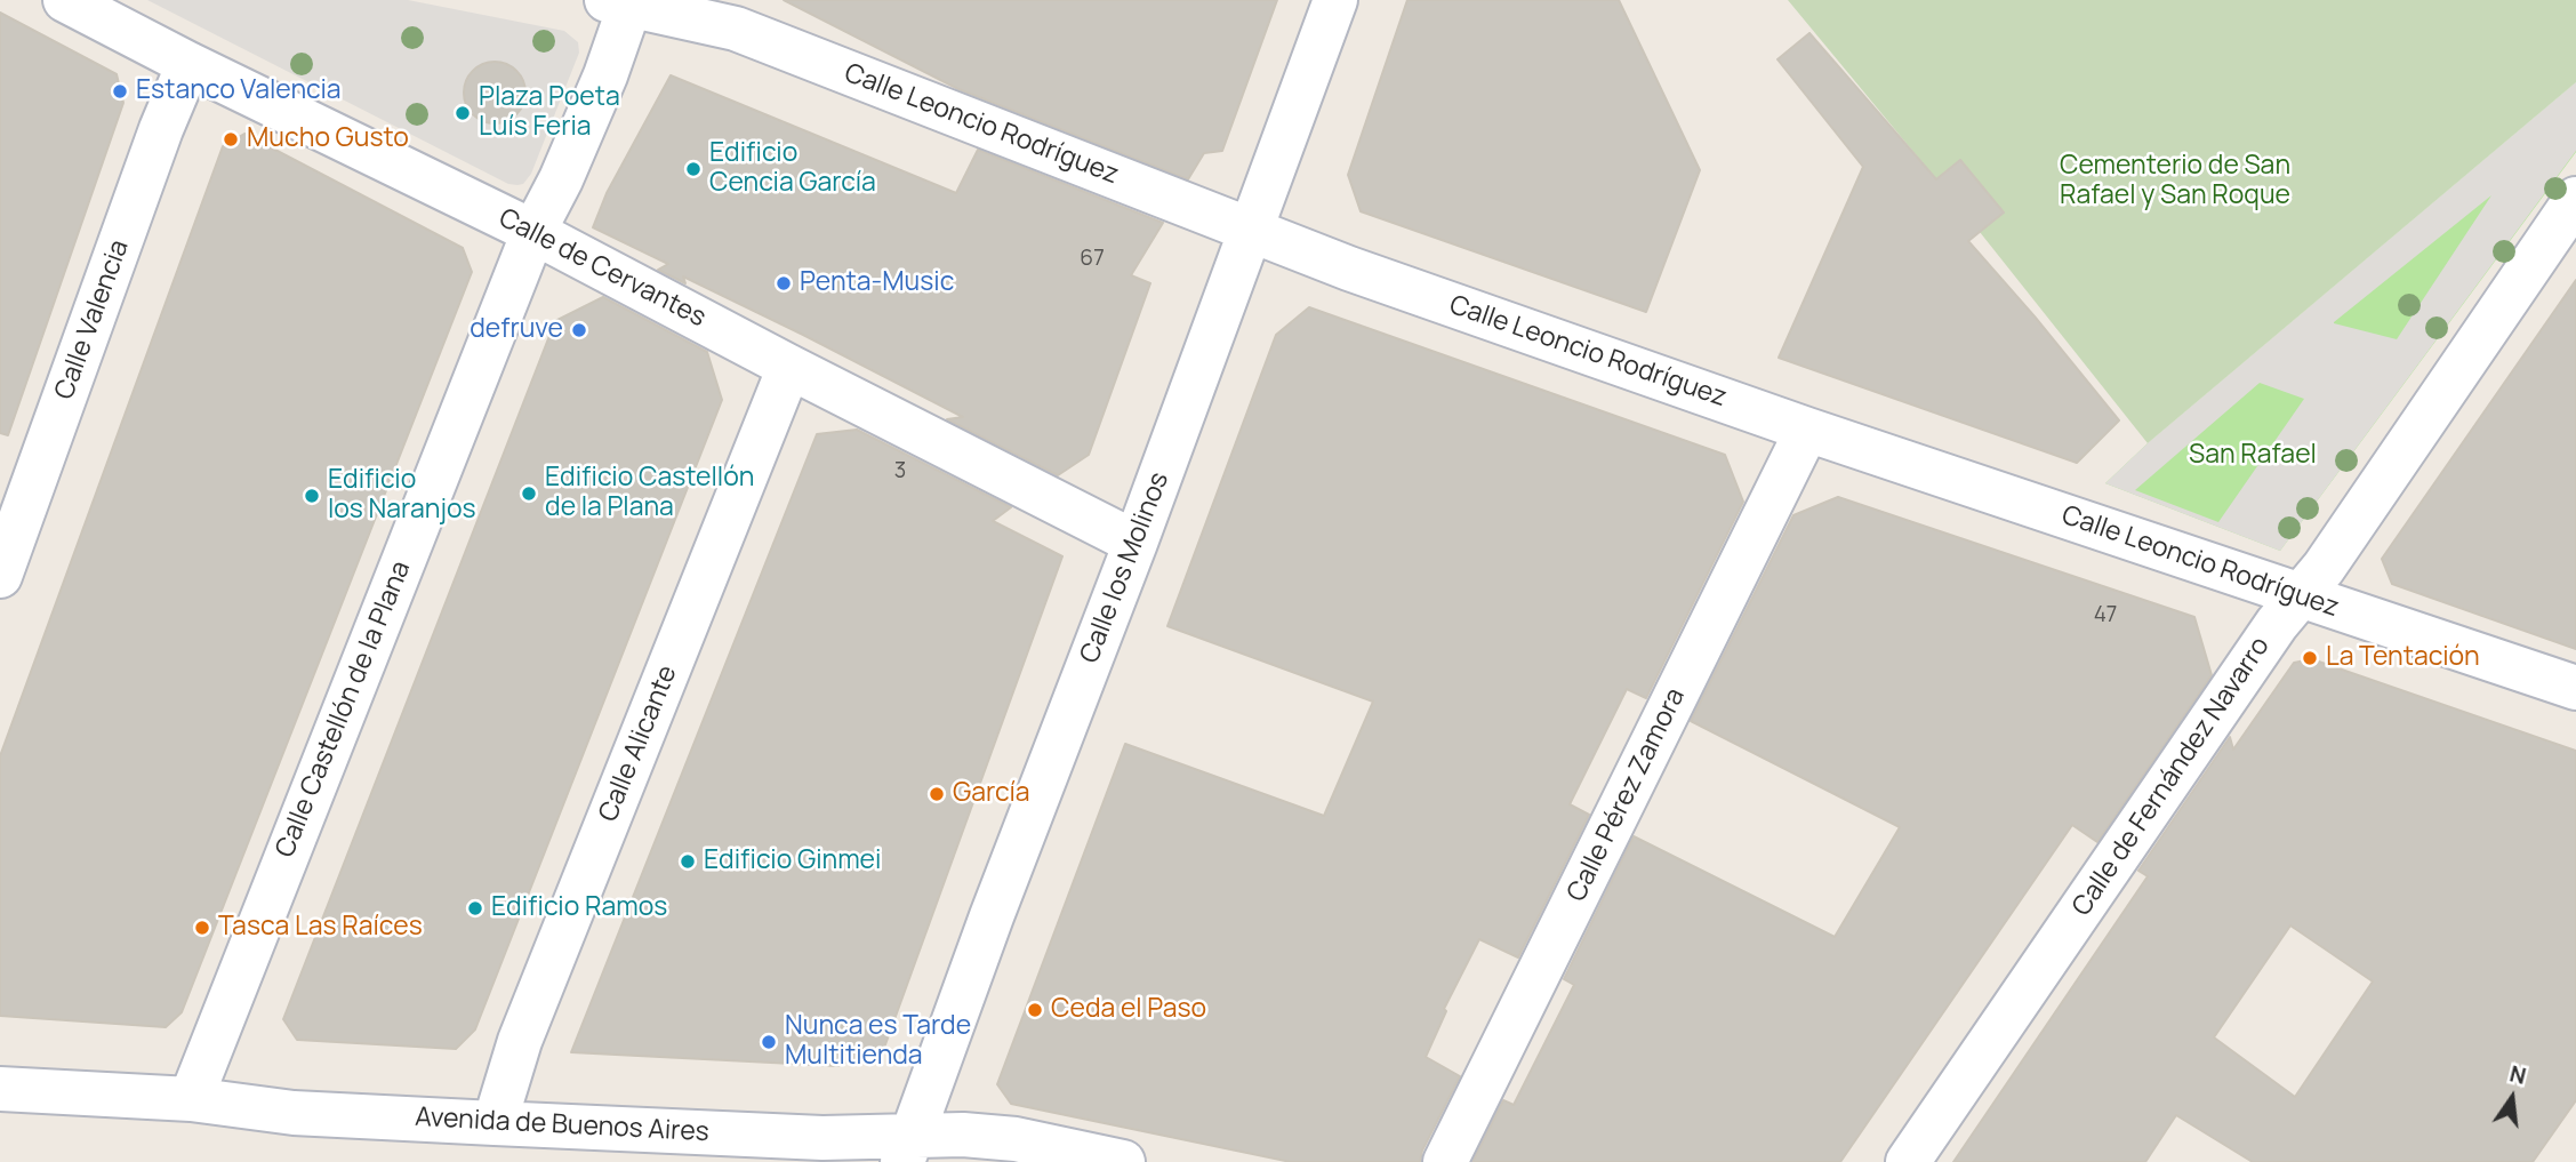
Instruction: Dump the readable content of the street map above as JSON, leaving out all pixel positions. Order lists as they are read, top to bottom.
{
  "streets": {
    "street": [
      "Calle Leoncio Rodríguez",
      "Calle de Cervantes",
      "Calle Valencia",
      "Calle los Molinos",
      "Calle Castellón de la Plana",
      "Calle Alicante",
      "Calle de Fernández Navarro",
      "Calle Pérez Zamora",
      "Avenida de Buenos Aires"
    ]
  },
  "crossings": [
    ["Calle Leoncio Rodríguez", "Calle los Molinos"],
    ["Calle Leoncio Rodríguez", "Calle Castellón de la Plana"],
    ["Calle Leoncio Rodríguez", "Calle de Fernández Navarro"],
    ["Calle Leoncio Rodríguez", "Calle Pérez Zamora"],
    ["Calle de Cervantes", "Calle Valencia"],
    ["Calle de Cervantes", "Calle los Molinos"],
    ["Calle de Cervantes", "Calle Castellón de la Plana"],
    ["Calle de Cervantes", "Calle Alicante"],
    ["Calle los Molinos", "Avenida de Buenos Aires"],
    ["Calle Castellón de la Plana", "Avenida de Buenos Aires"],
    ["Calle Alicante", "Avenida de Buenos Aires"]
  ],
  "parks": ["Cementerio de San Rafael y San Roque", "San Rafael"],
  "places": [
    "Estanco Valencia",
    "Plaza Poeta Luís Feria",
    "Mucho Gusto",
    "Edificio Cencia García",
    "Penta-Music",
    "defruve",
    "Edificio Castellón de la Plana",
    "Edificio los Naranjos",
    "La Tentación",
    "García",
    "Edificio Ginmei",
    "Edificio Ramos",
    "Tasca Las Raíces",
    "Ceda el Paso",
    "Nunca es Tarde Multitienda"
  ],
  "house_numbers": ["67", "3", "47"],
  "north": "top"
}
